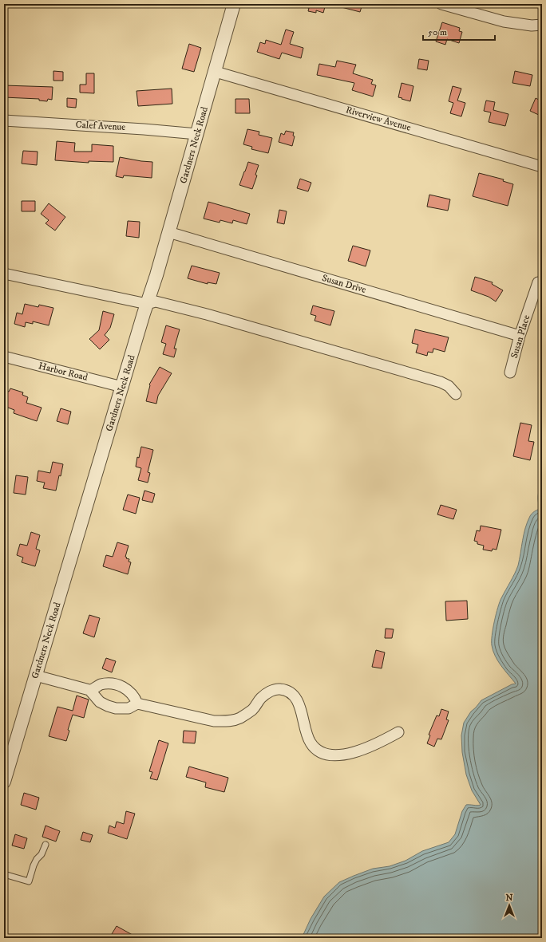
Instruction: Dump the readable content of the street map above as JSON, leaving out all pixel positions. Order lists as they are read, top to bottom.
{
  "streets": {
    "street": [
      "Riverview Avenue",
      "Calef Avenue",
      "Gardners Neck Road",
      "Susan Drive",
      "Susan Place",
      "Harbor Road"
    ]
  },
  "crossings": [
    ["Riverview Avenue", "Gardners Neck Road"],
    ["Calef Avenue", "Gardners Neck Road"],
    ["Gardners Neck Road", "Susan Drive"],
    ["Gardners Neck Road", "Harbor Road"],
    ["Susan Drive", "Susan Place"]
  ],
  "scale_bar": "50 m",
  "north": "top"
}
